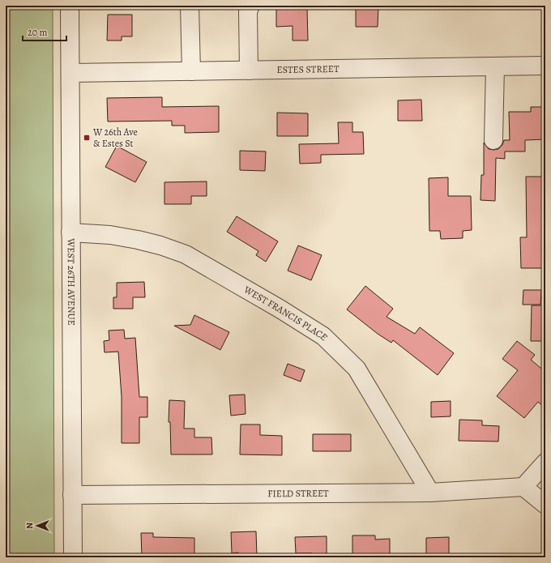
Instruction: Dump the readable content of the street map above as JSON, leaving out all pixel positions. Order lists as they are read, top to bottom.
{
  "streets": {
    "street": [
      "ESTES STREET",
      "WEST 26TH AVENUE",
      "WEST FRANCIS PLACE",
      "FIELD STREET"
    ]
  },
  "crossings": [
    ["ESTES STREET", "WEST 26TH AVENUE"],
    ["WEST 26TH AVENUE", "WEST FRANCIS PLACE"],
    ["WEST 26TH AVENUE", "FIELD STREET"],
    ["WEST FRANCIS PLACE", "FIELD STREET"]
  ],
  "places": {
    "transit": ["W 26th Ave & Estes St"]
  },
  "scale_bar": "20 m",
  "north": "left"
}
